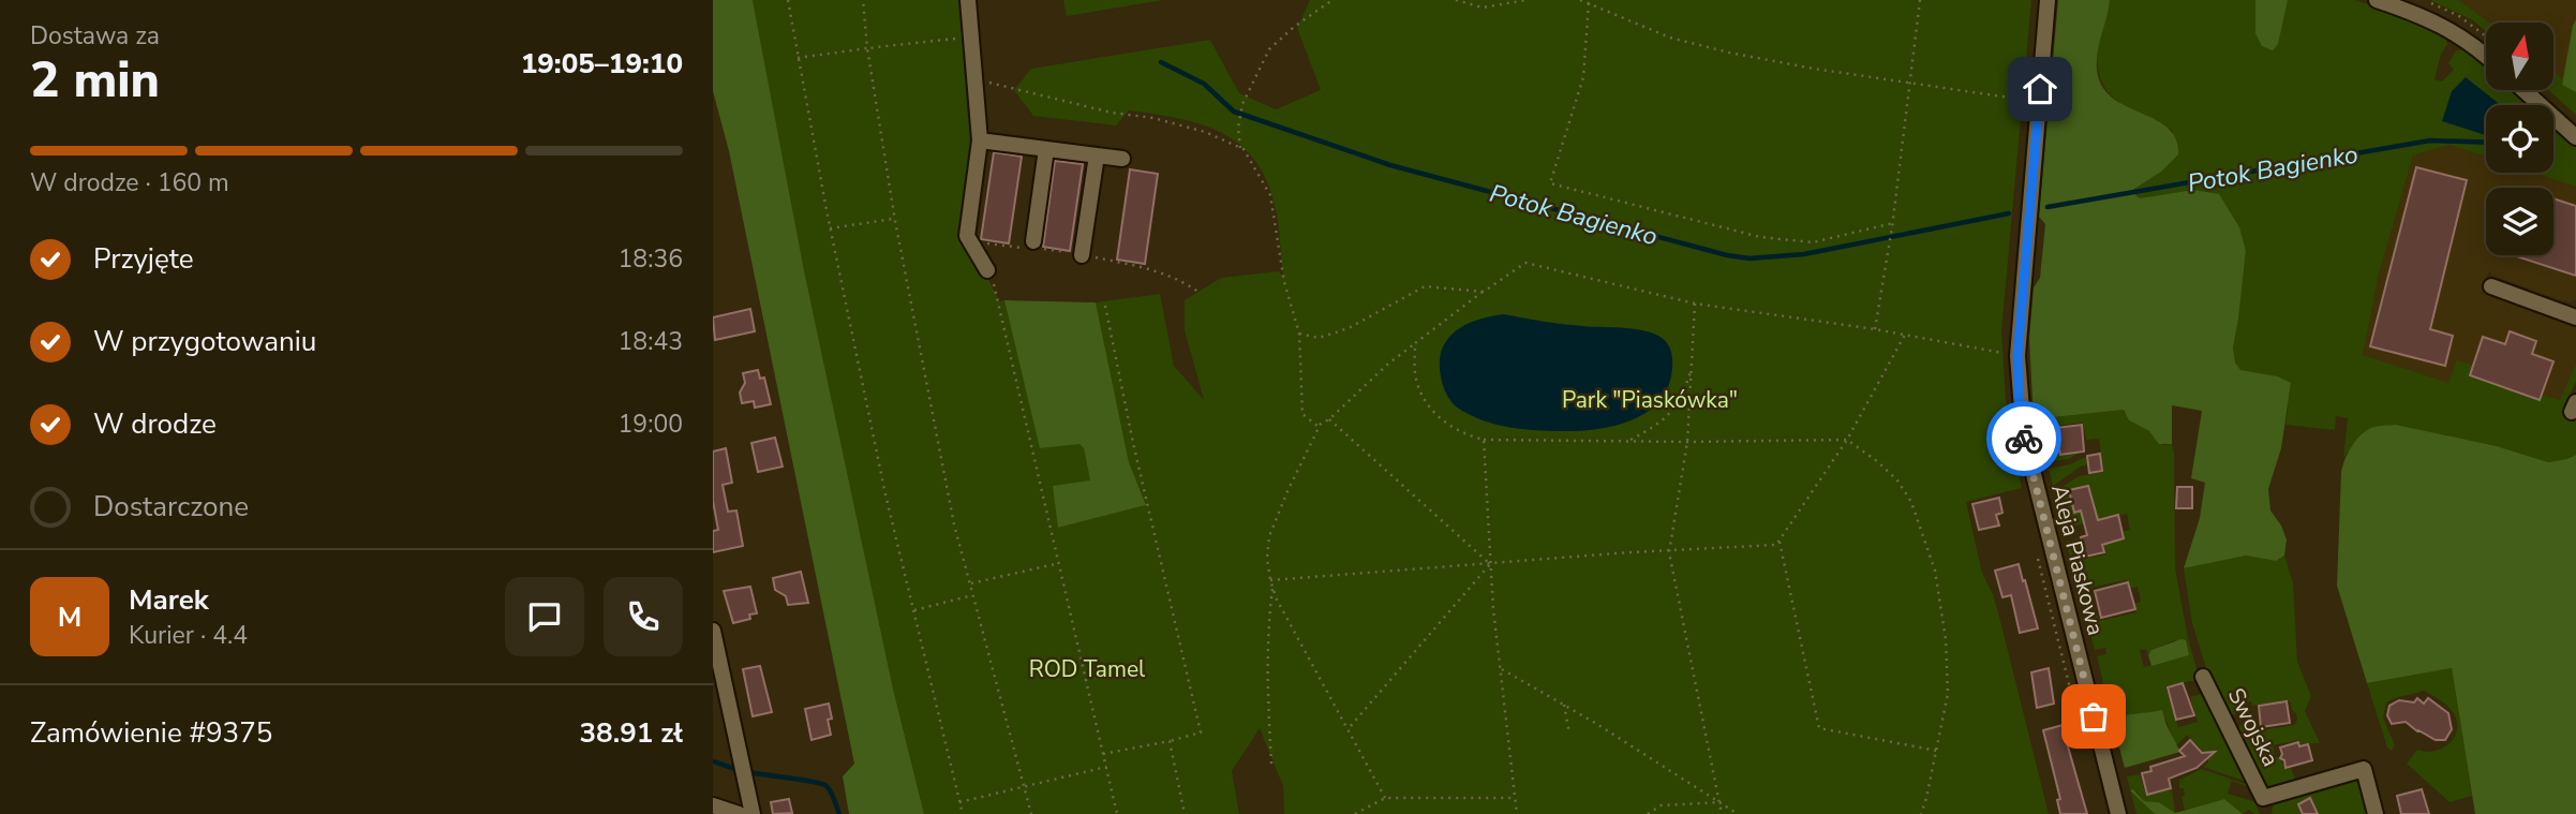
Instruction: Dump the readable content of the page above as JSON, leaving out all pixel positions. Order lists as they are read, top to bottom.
{
  "streets": {
    "street": ["Aleja Piaskowa", "Swojska"]
  },
  "water": ["Potok Bagienko"],
  "parks": ["Park \"Piaskówka\"", "ROD Tamel"],
  "north": "top",
  "page": {
    "heading": ["2 min", "Dostawa za", "19:05–19:10"],
    "panel": [
      "Marek",
      "Kurier · 4.4",
      "Zamówienie #9375",
      "38.91 zł"
    ],
    "bar": "W drodze · 160 m",
    "list": [
      ["Przyjęte", "18:36"],
      ["W przygotowaniu", "18:43"],
      ["W drodze", "19:00"],
      "Dostarczone"
    ],
    "round": "M"
  }
}
